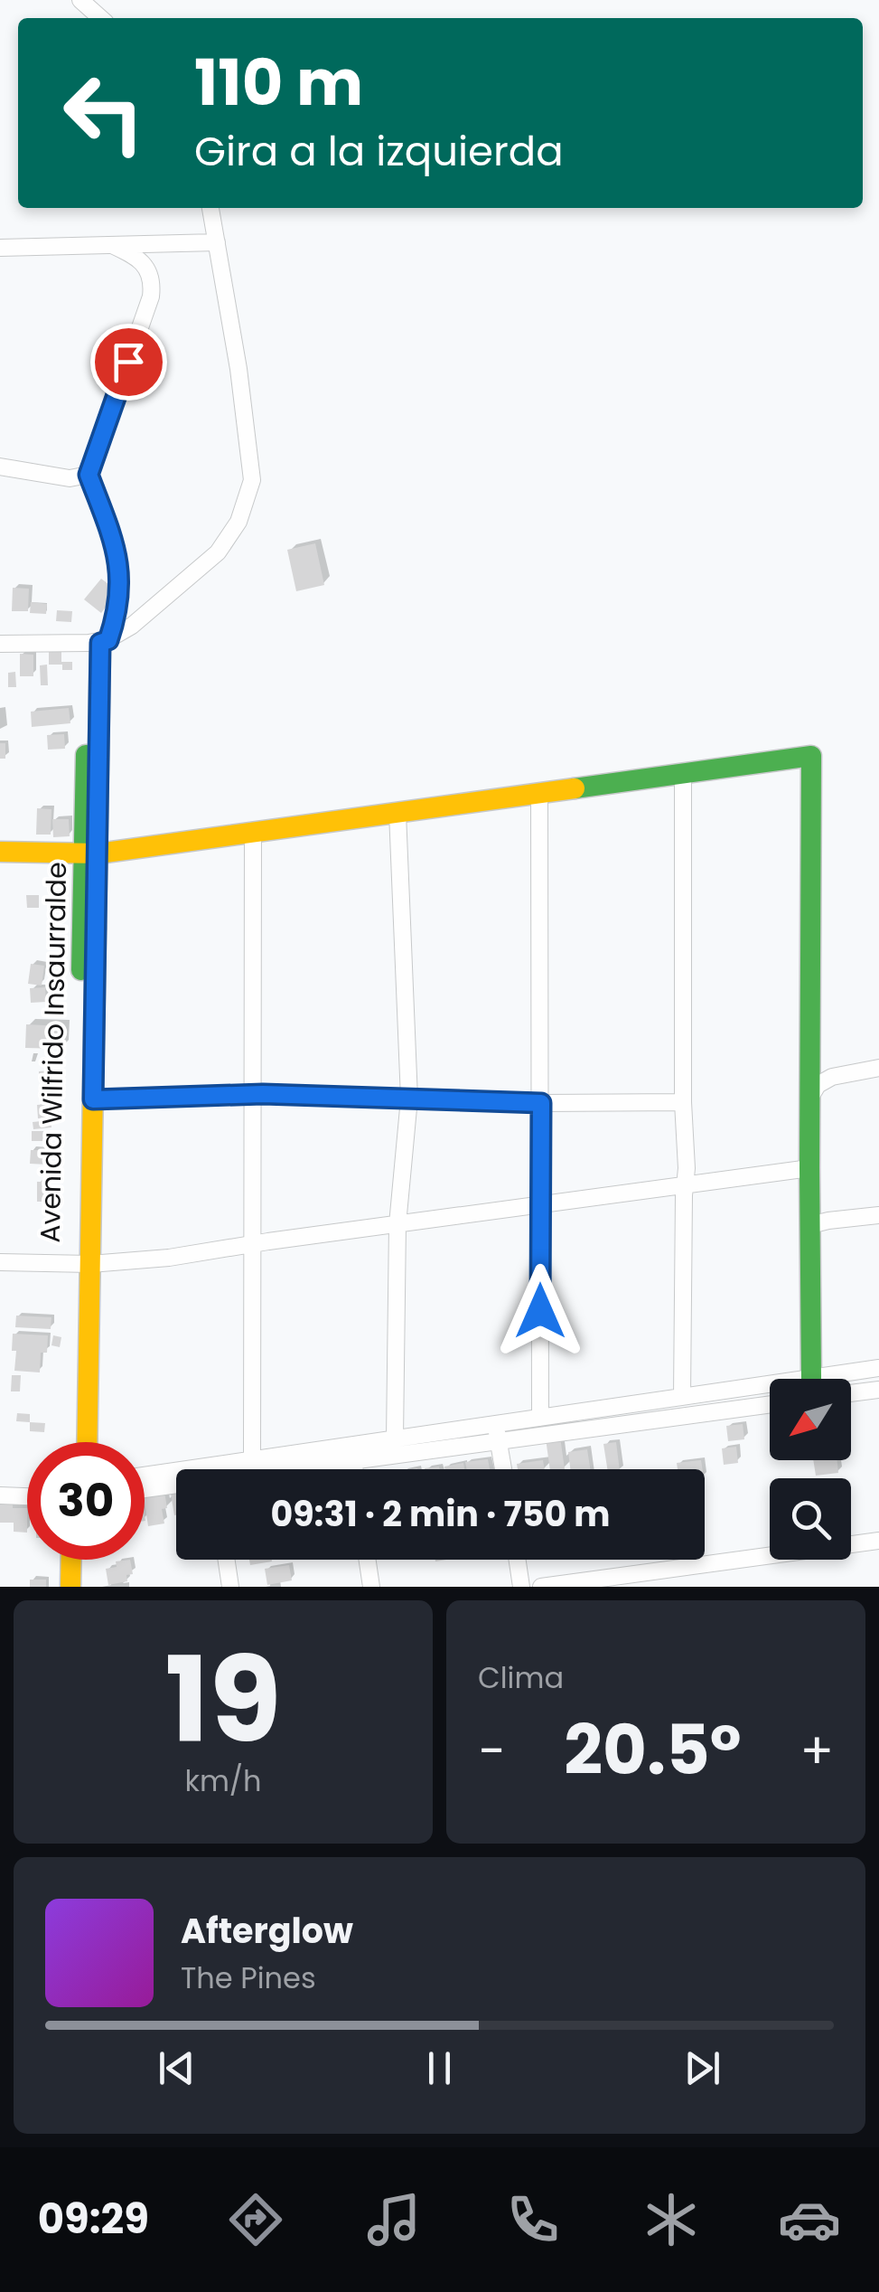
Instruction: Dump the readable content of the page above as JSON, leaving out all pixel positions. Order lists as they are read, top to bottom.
{
  "streets": {
    "street": ["Avenida Wilfrido Insaurralde"]
  },
  "north": "bottom left",
  "page": {
    "turn": ["110 m", "Gira a la izquierda"],
    "limit": "30",
    "trip": "09:31 · 2 min · 750 m",
    "tile": [
      ["19", "km/h"],
      "Clima"
    ],
    "heat": ["−", "20.5°", "+"],
    "song": ["Afterglow", "The Pines"],
    "tabs": "09:29"
  }
}
